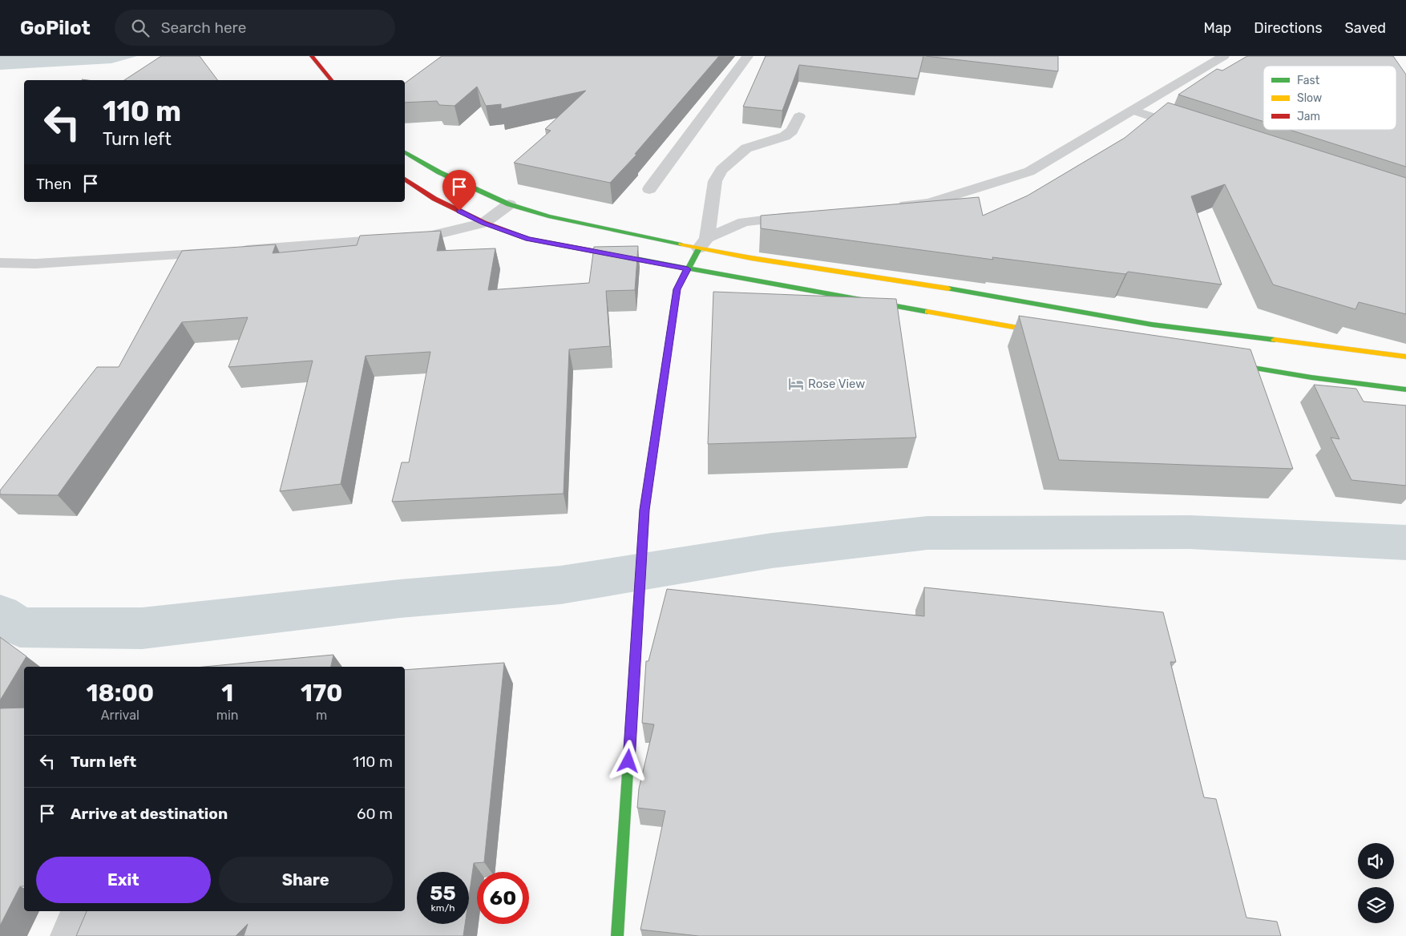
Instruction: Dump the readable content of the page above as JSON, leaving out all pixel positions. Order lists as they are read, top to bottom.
{
  "places": {
    "hotel": ["Rose View"]
  },
  "legend": ["Fast", "Slow", "Jam"],
  "page": {
    "header": "GoPilot",
    "search": "Search here",
    "nav": ["Map", "Directions", "Saved"],
    "turn": ["110 m", "Turn left"],
    "then": "Then",
    "eta": [
      "18:00",
      "Arrival",
      "1",
      "min",
      "170",
      "m"
    ],
    "list": [
      {
        "name": "Turn left",
        "value": "110 m"
      },
      {
        "name": "Arrive at destination",
        "value": "60 m"
      }
    ],
    "buttons": ["Exit", "Share"],
    "speed": "55 km/h",
    "limit": "60"
  }
}
